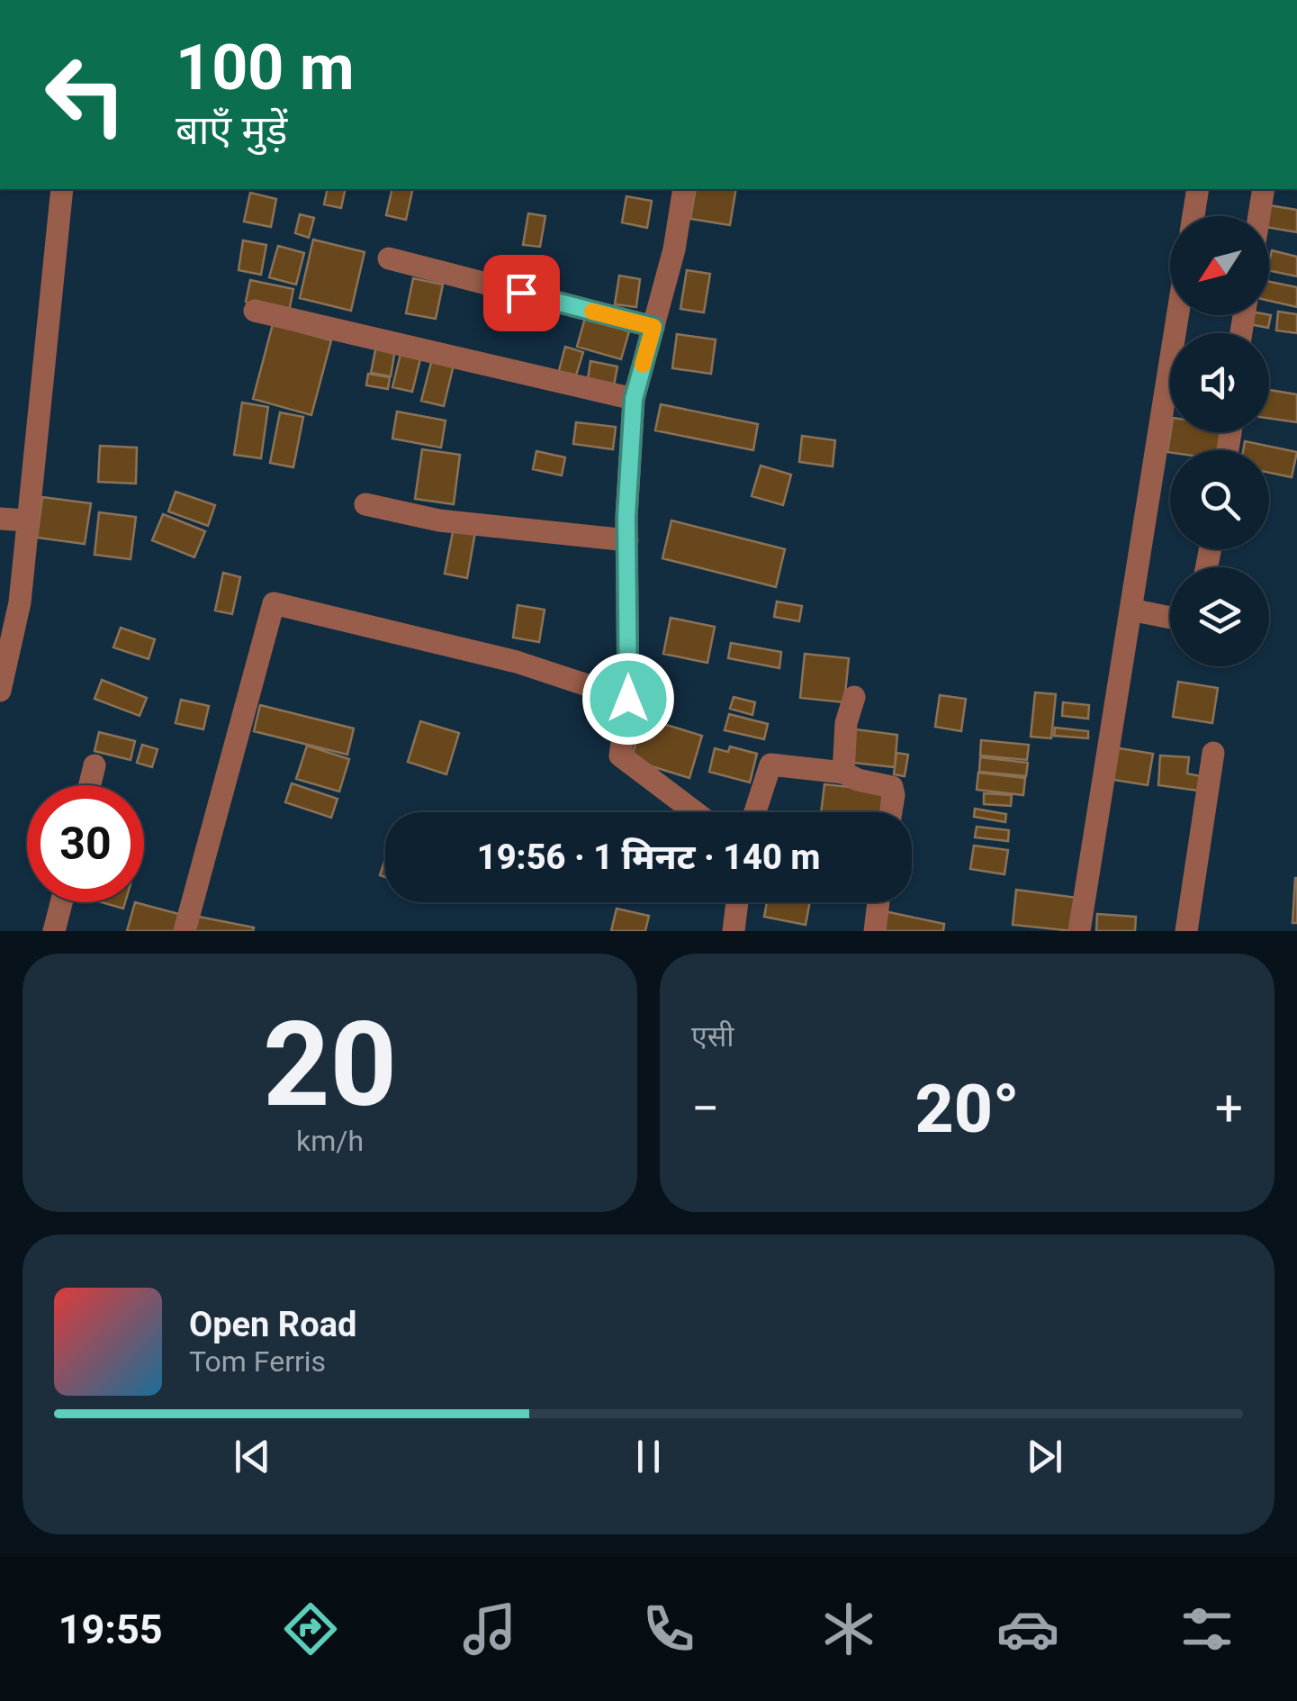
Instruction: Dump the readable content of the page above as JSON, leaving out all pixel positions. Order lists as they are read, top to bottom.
{
  "north": "bottom left",
  "page": {
    "turn": ["100 m", "बाएँ मुड़ें"],
    "limit": "30",
    "trip": "19:56 · 1 मिनट · 140 m",
    "tile": [
      ["20", "km/h"],
      "एसी"
    ],
    "heat": ["−", "20°", "+"],
    "song": ["Open Road", "Tom Ferris"],
    "tabs": "19:55"
  }
}
